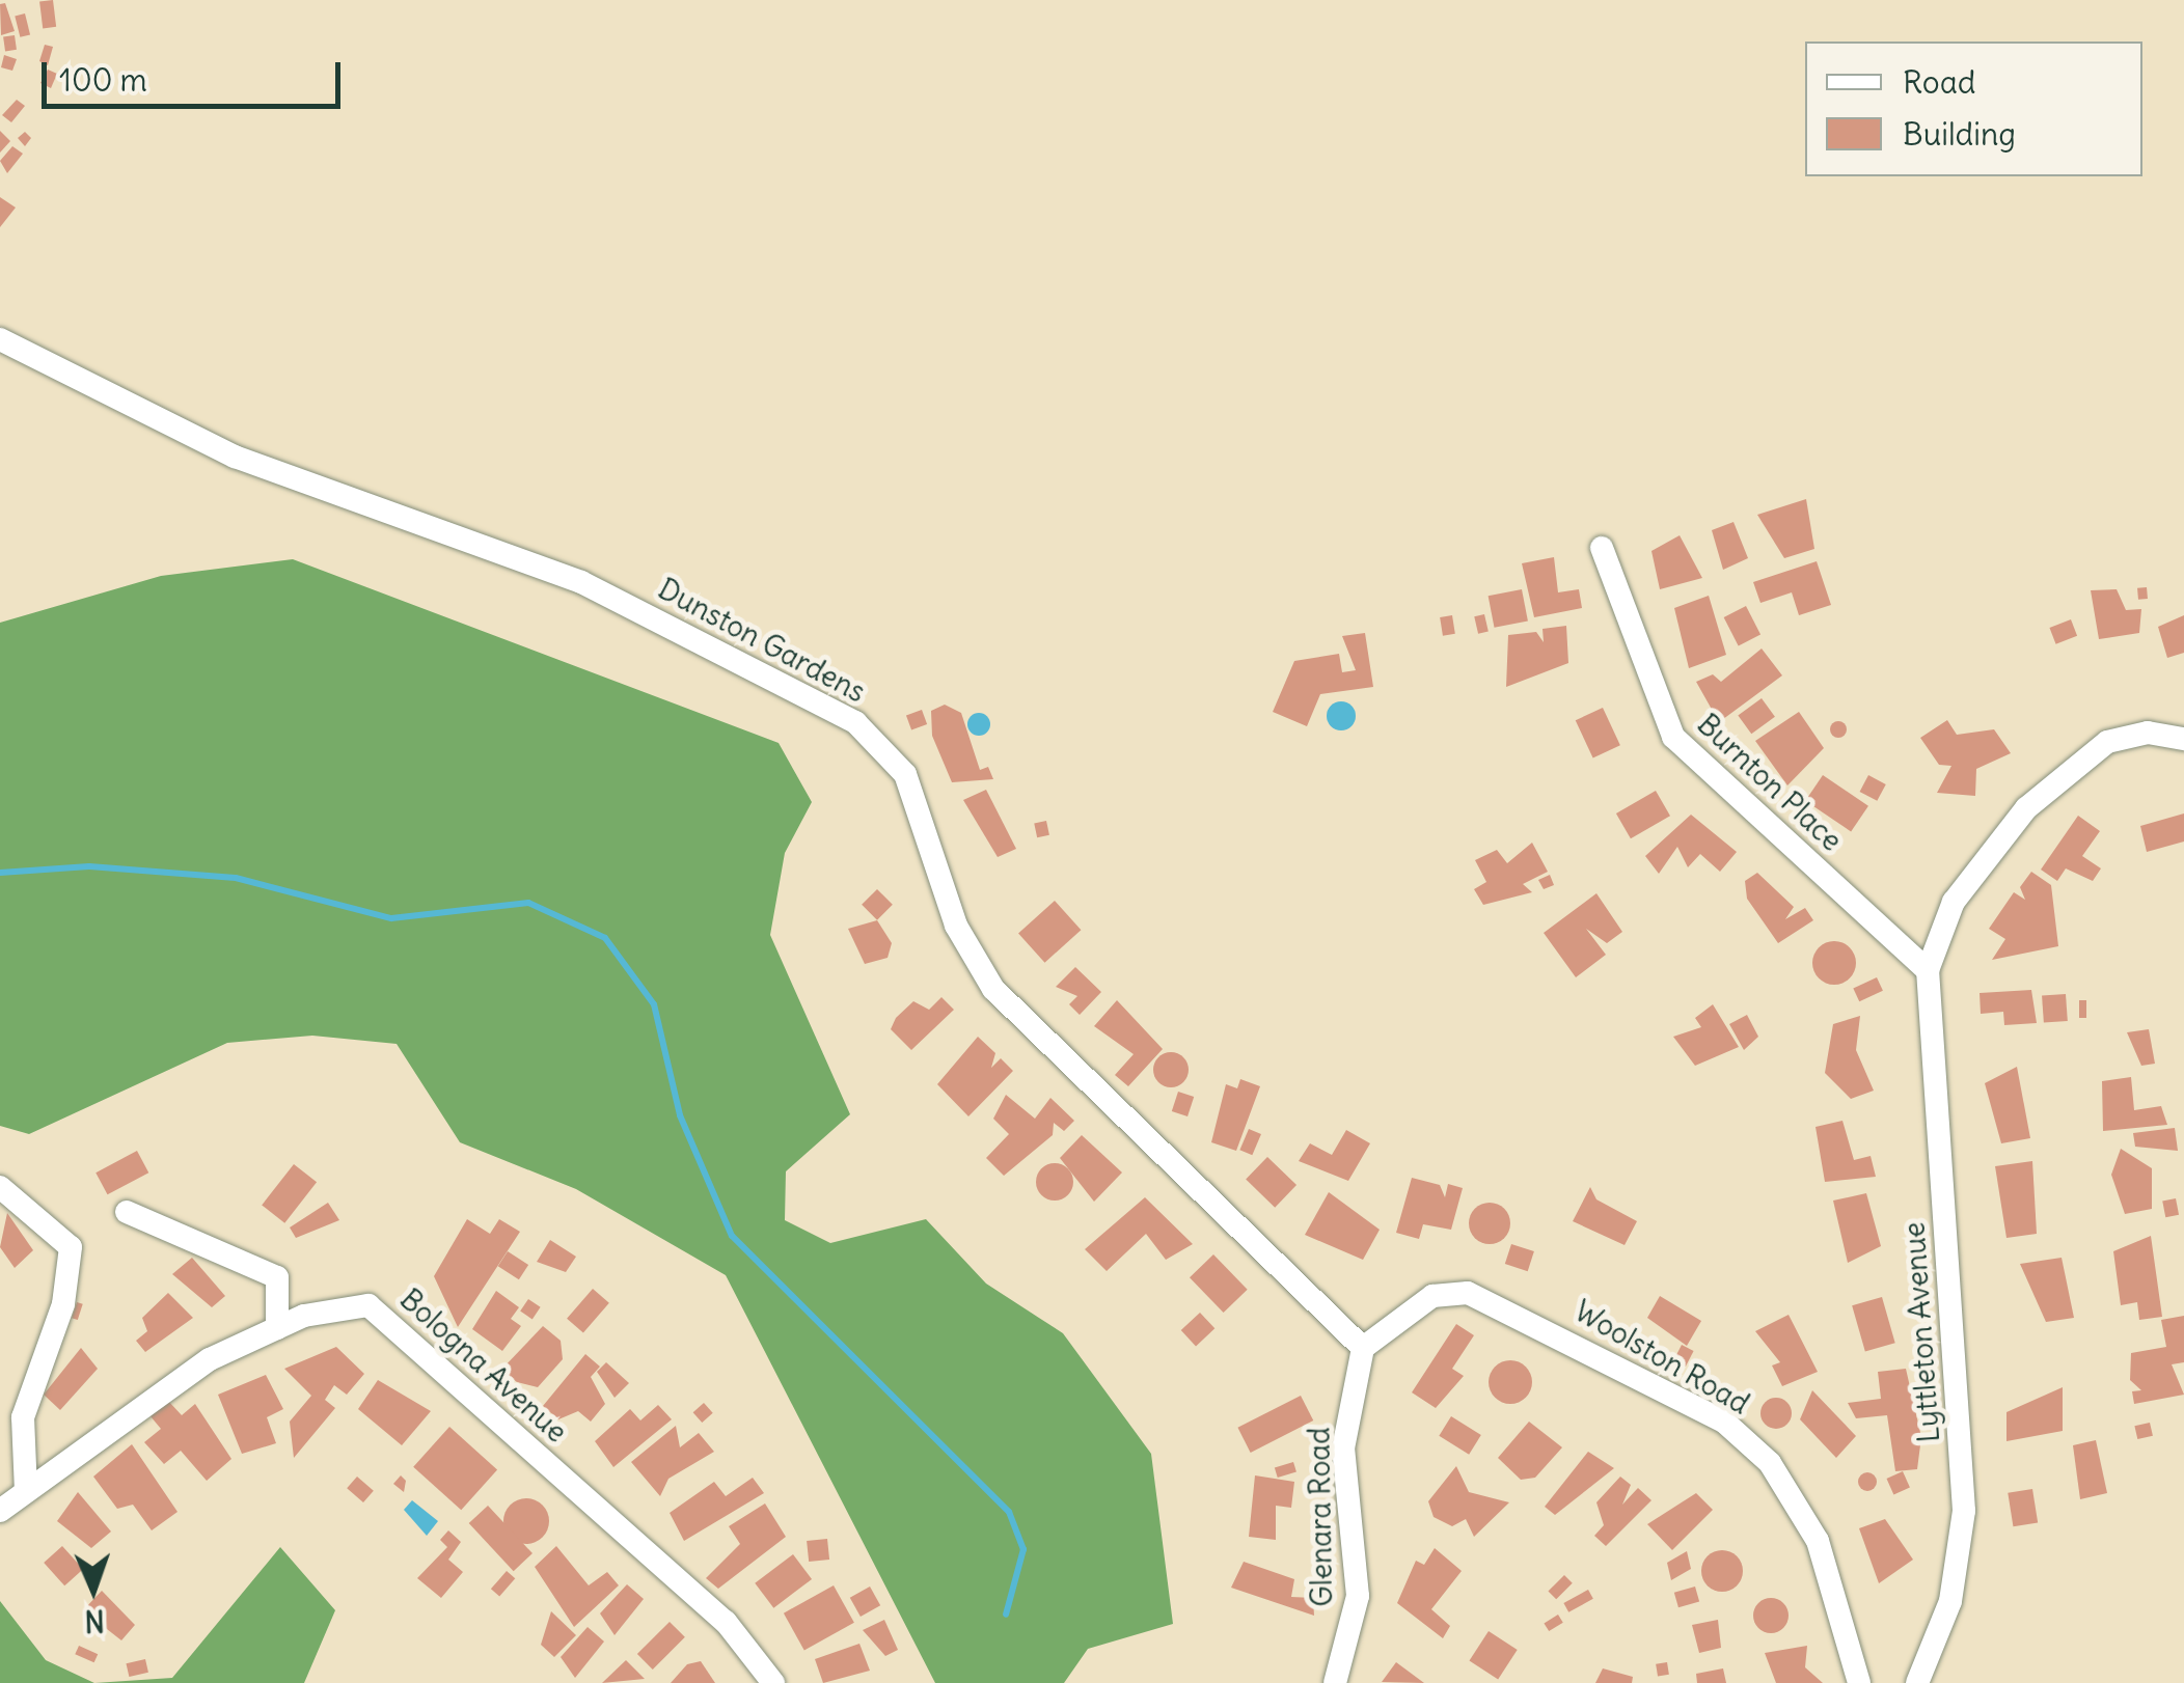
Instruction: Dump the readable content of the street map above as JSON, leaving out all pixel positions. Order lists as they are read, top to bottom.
{
  "streets": {
    "street": [
      "Dunston Gardens",
      "Burnton Place",
      "Lyttleton Avenue",
      "Woolston Road",
      "Bologna Avenue",
      "Glenara Road"
    ]
  },
  "crossings": [
    ["Dunston Gardens", "Woolston Road"],
    ["Dunston Gardens", "Glenara Road"],
    ["Burnton Place", "Lyttleton Avenue"],
    ["Woolston Road", "Glenara Road"]
  ],
  "legend": ["Road", "Building"],
  "scale_bar": "100 m",
  "north": "bottom"
}
